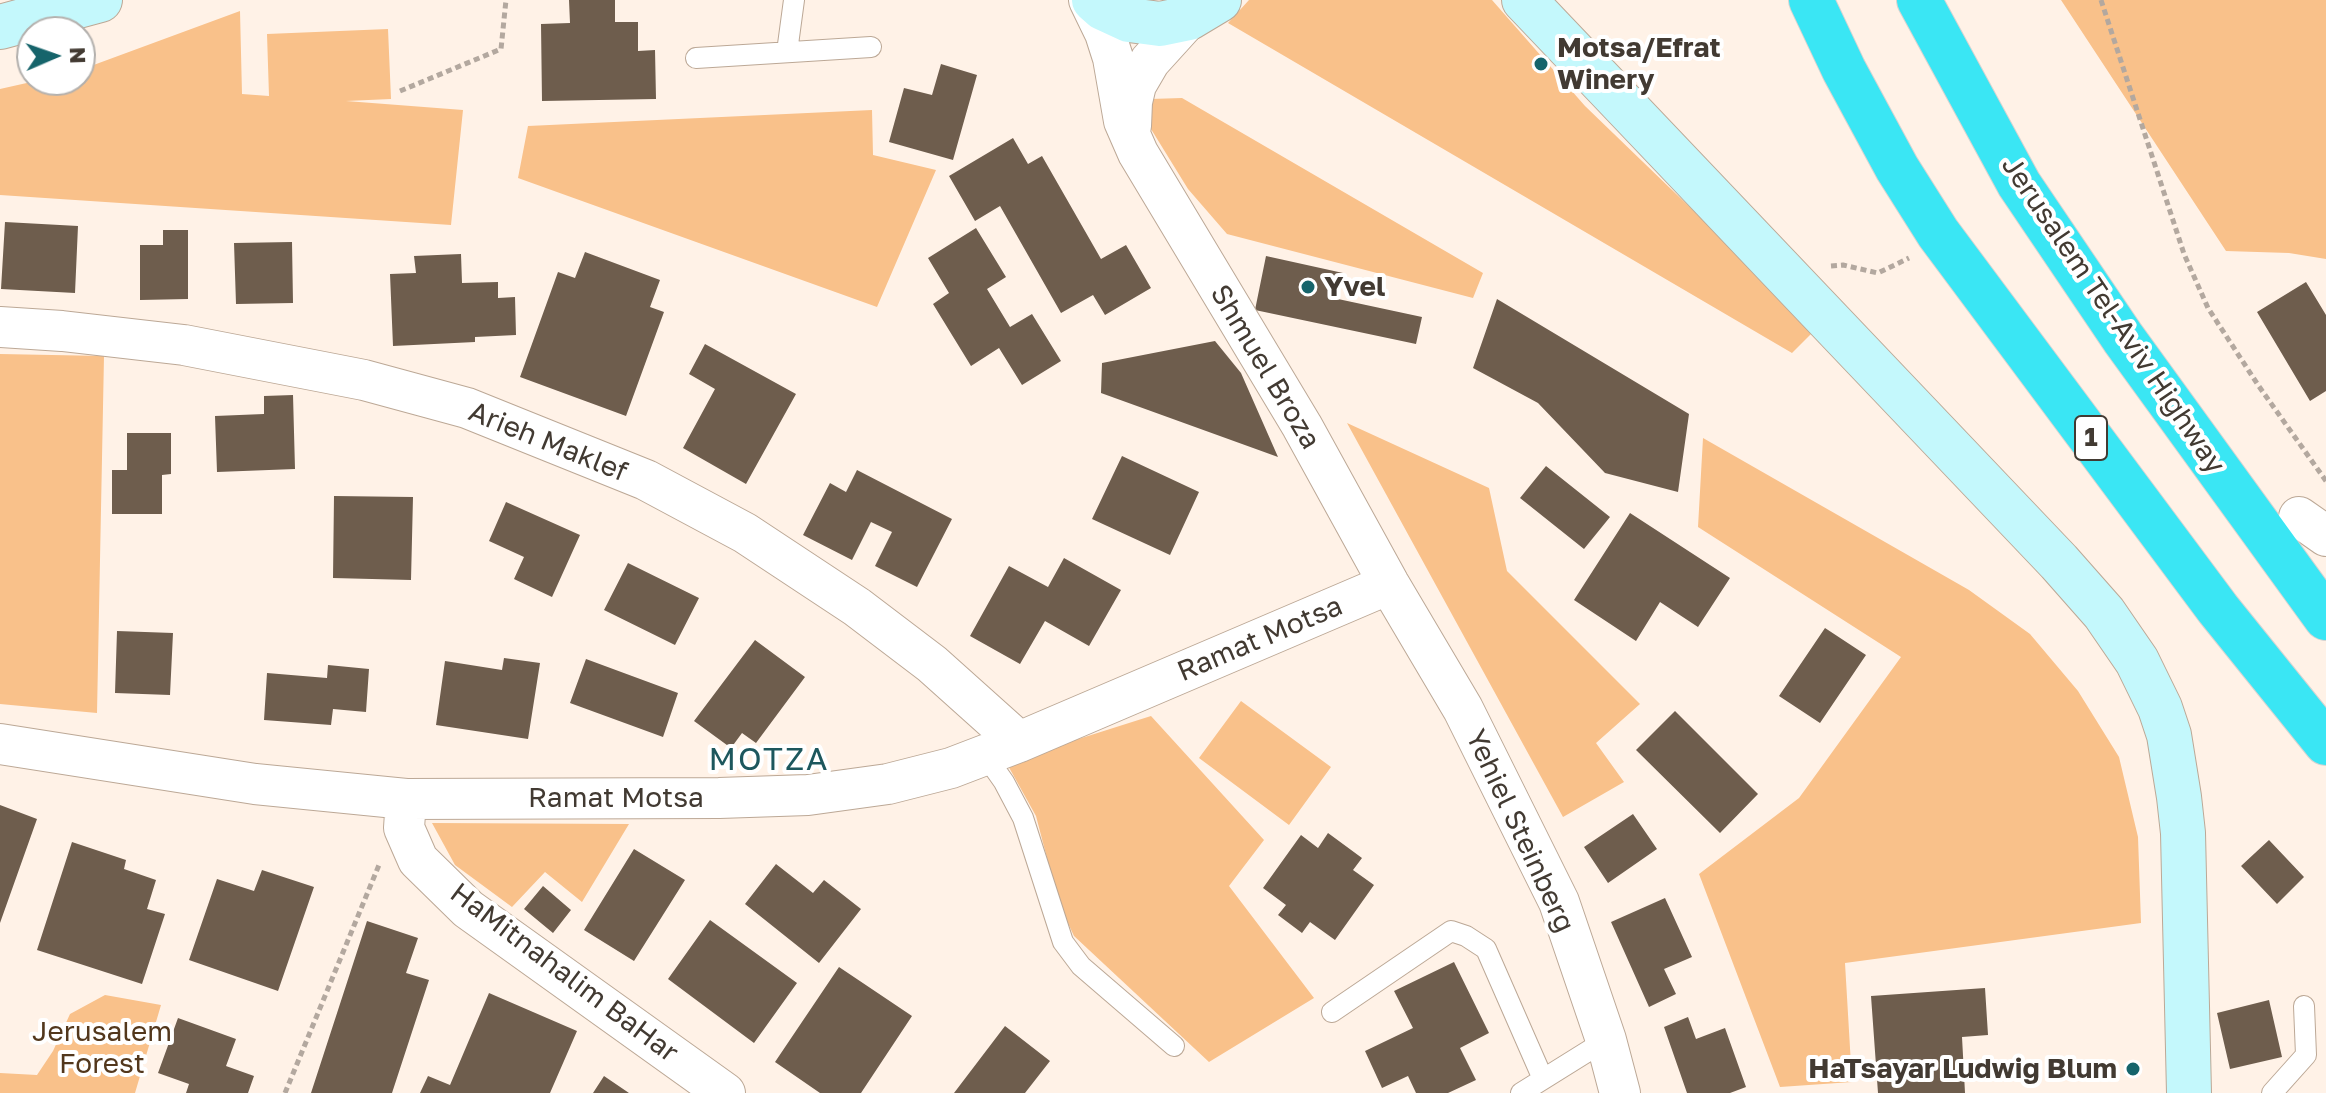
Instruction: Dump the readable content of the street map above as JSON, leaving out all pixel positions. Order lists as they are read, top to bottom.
{
  "streets": {
    "highway": ["Jerusalem Tel-Aviv Highway", "1"],
    "street": [
      "Shmuel Broza",
      "Arieh Maklef",
      "Ramat Motsa",
      "Yehiel Steinberg",
      "HaMitnahalim BaHar"
    ]
  },
  "crossings": [
    ["Shmuel Broza", "Ramat Motsa"],
    ["Shmuel Broza", "Yehiel Steinberg"],
    ["Arieh Maklef", "Ramat Motsa"],
    ["Ramat Motsa", "Yehiel Steinberg"],
    ["Ramat Motsa", "HaMitnahalim BaHar"]
  ],
  "districts": ["MOTZA"],
  "parks": ["Jerusalem Forest"],
  "places": ["Motsa/Efrat Winery", "Yvel", "HaTsayar Ludwig Blum"],
  "north": "right"
}
